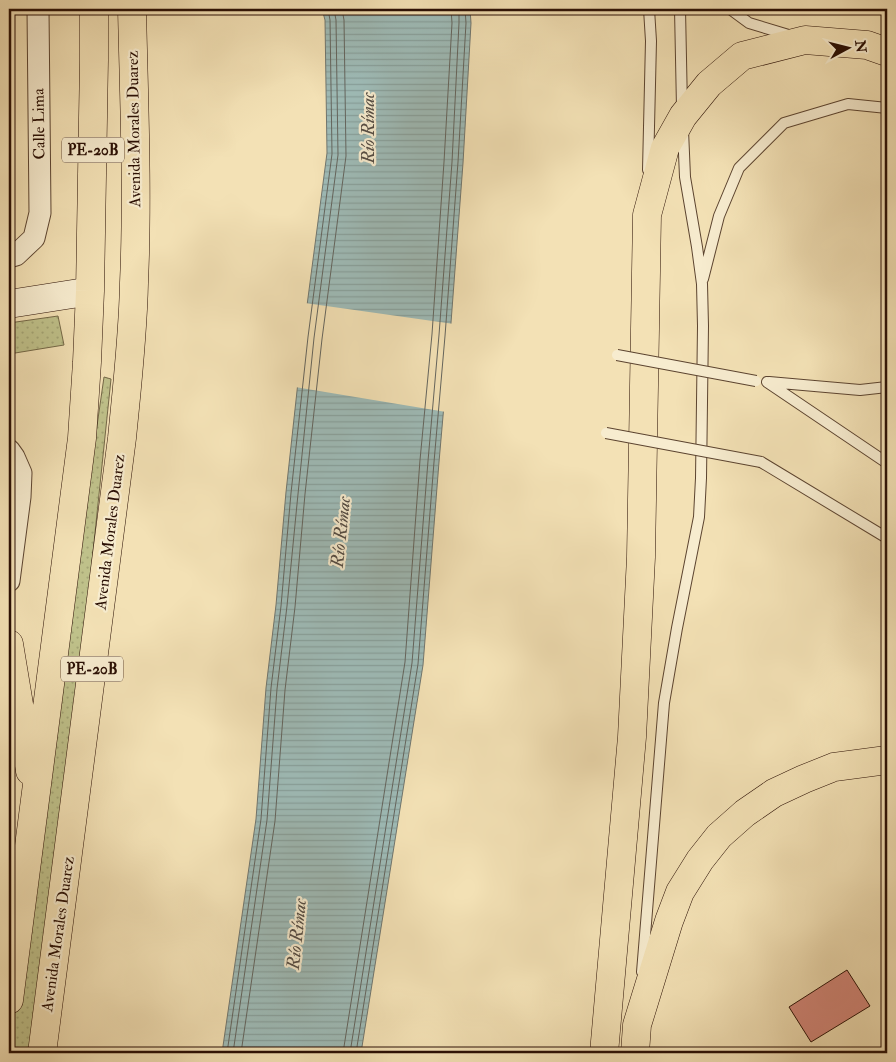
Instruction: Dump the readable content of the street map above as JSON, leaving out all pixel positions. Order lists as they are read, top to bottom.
{
  "streets": {
    "main road": ["Avenida Morales Duarez", "PE-20B"],
    "street": ["Calle Lima"]
  },
  "water": ["Río Rímac"],
  "north": "right"
}
